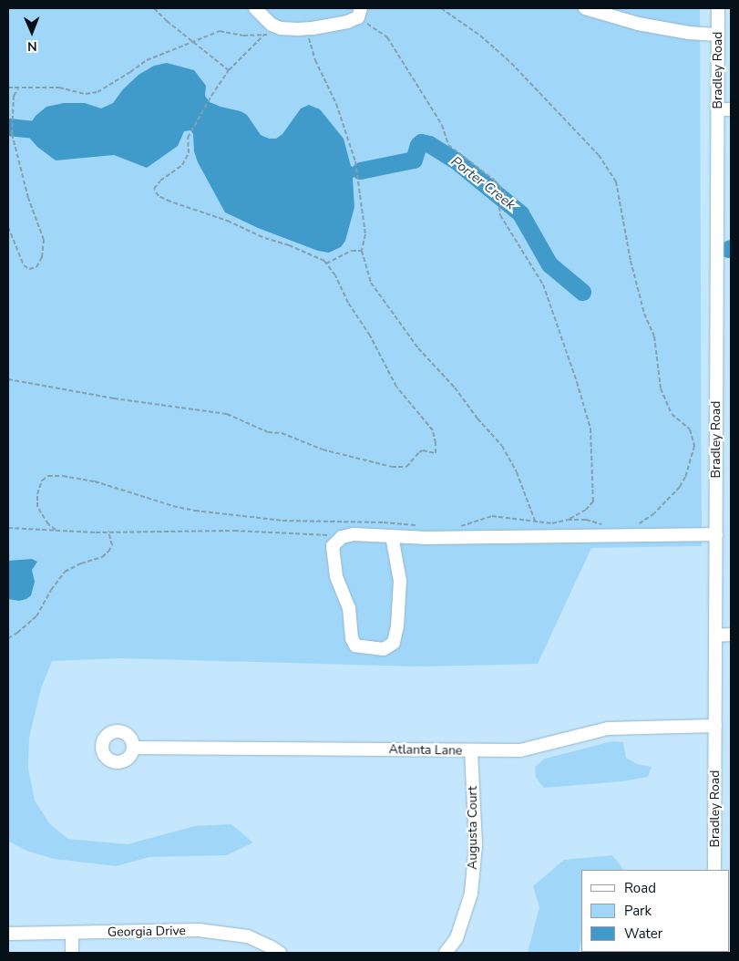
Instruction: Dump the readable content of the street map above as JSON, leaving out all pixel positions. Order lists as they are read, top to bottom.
{
  "streets": {
    "street": [
      "Bradley Road",
      "Atlanta Lane",
      "Augusta Court",
      "Georgia Drive"
    ]
  },
  "crossings": [
    ["Bradley Road", "Atlanta Lane"],
    ["Atlanta Lane", "Augusta Court"]
  ],
  "water": ["Porter Creek"],
  "legend": ["Road", "Park", "Water"],
  "north": "bottom"
}
